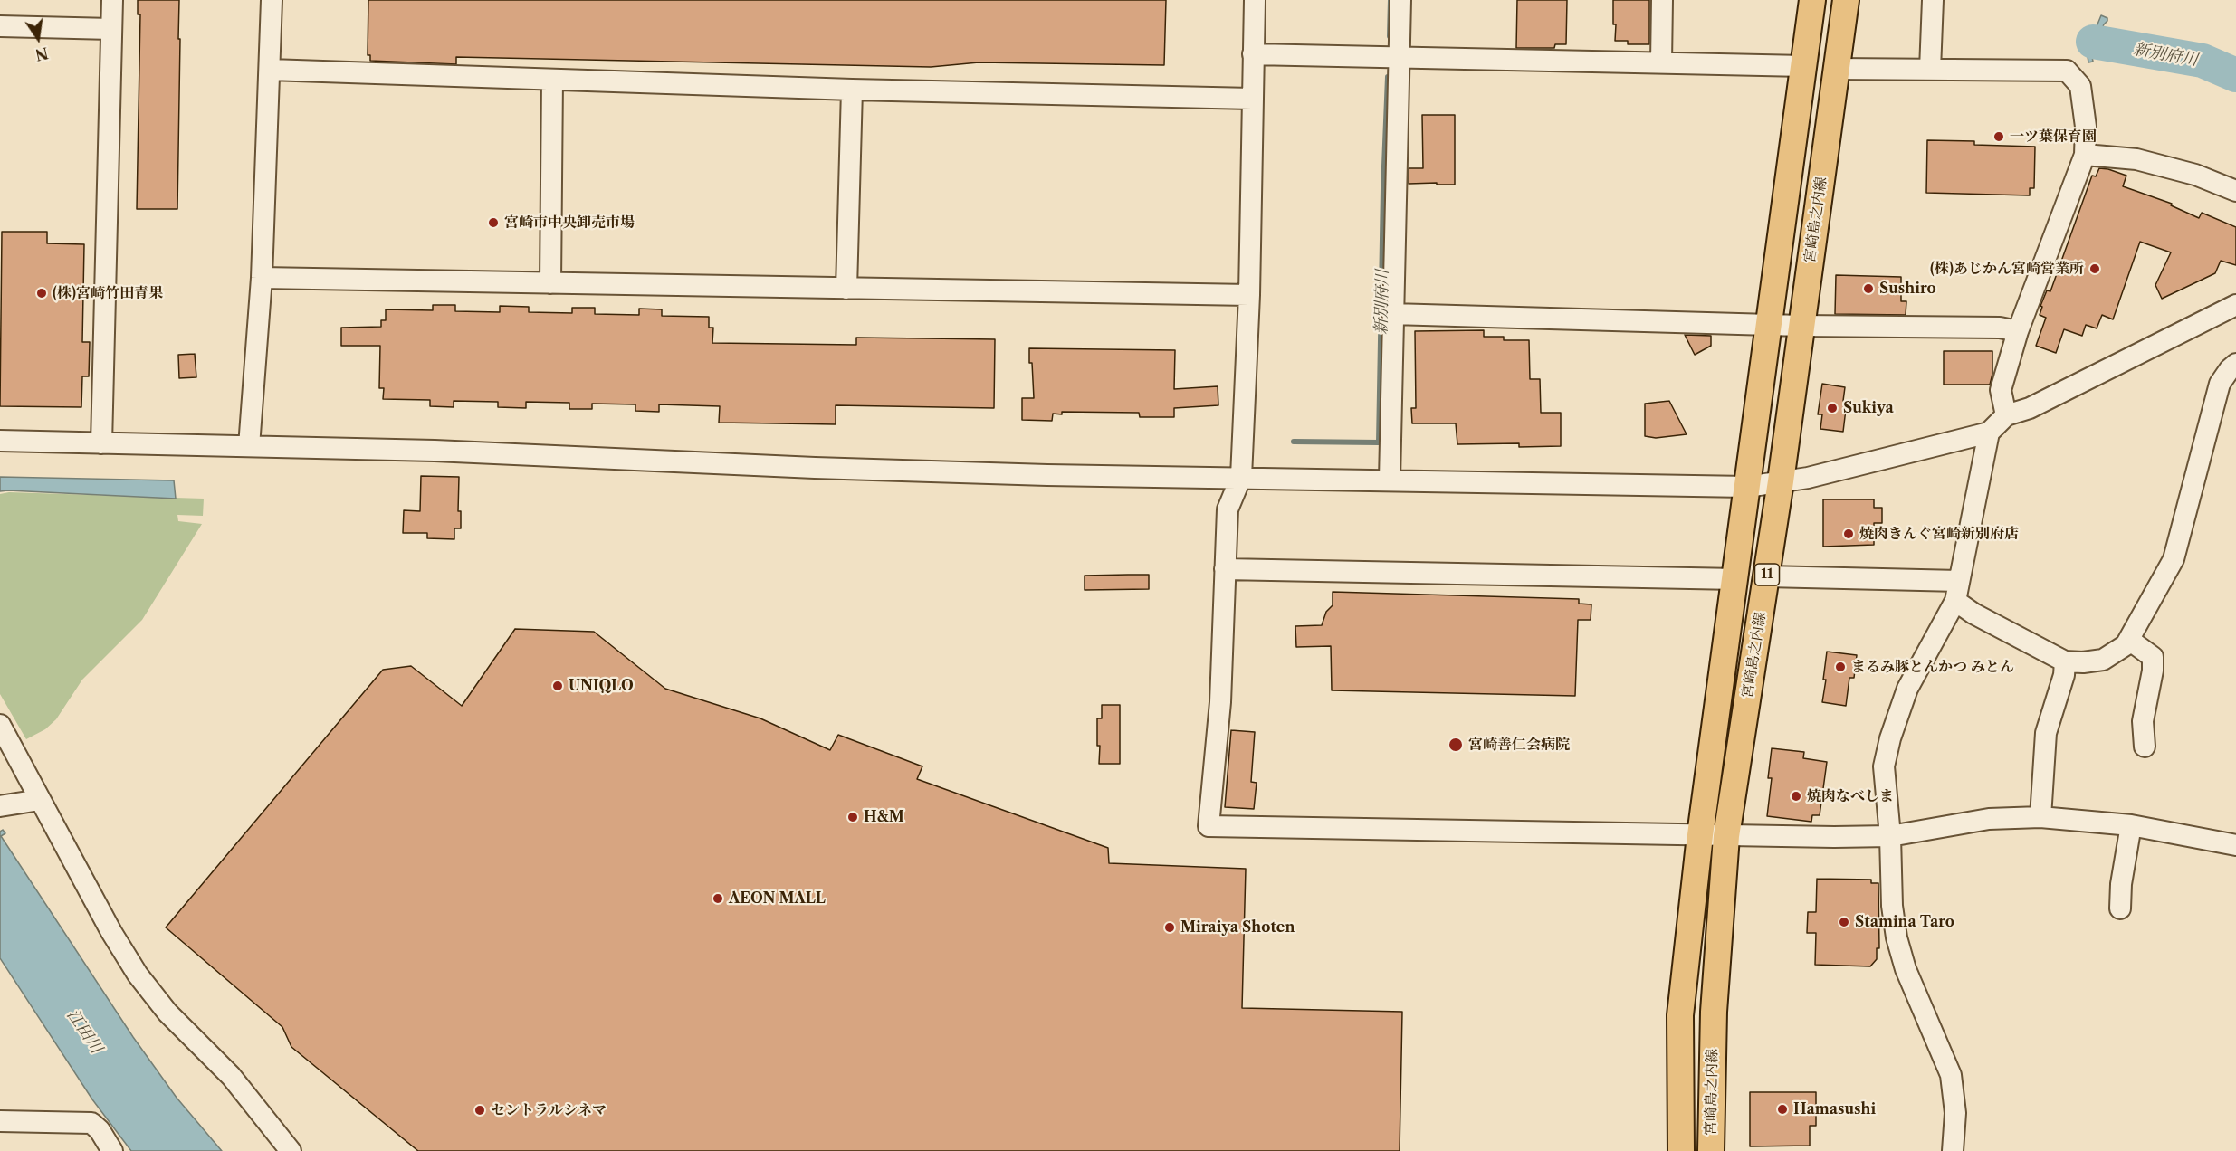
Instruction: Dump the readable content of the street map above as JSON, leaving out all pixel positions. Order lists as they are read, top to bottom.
{
  "streets": {
    "main road": ["宮崎島之内線", "11"]
  },
  "water": ["新別府川", "江田川"],
  "places": [
    "一ツ葉保育園",
    "宮崎市中央卸売市場",
    "(株)あじかん宮崎営業所",
    "Sushiro",
    "(株)宮崎竹田青果",
    "Sukiya",
    "焼肉きんぐ宮崎新別府店",
    "まるみ豚とんかつ みとん",
    "UNIQLO",
    "宮崎善仁会病院",
    "焼肉なべしま",
    "H&M",
    "AEON MALL",
    "Stamina Taro",
    "Miraiya Shoten",
    "Hamasushi",
    "セントラルシネマ"
  ],
  "north": "bottom"
}
